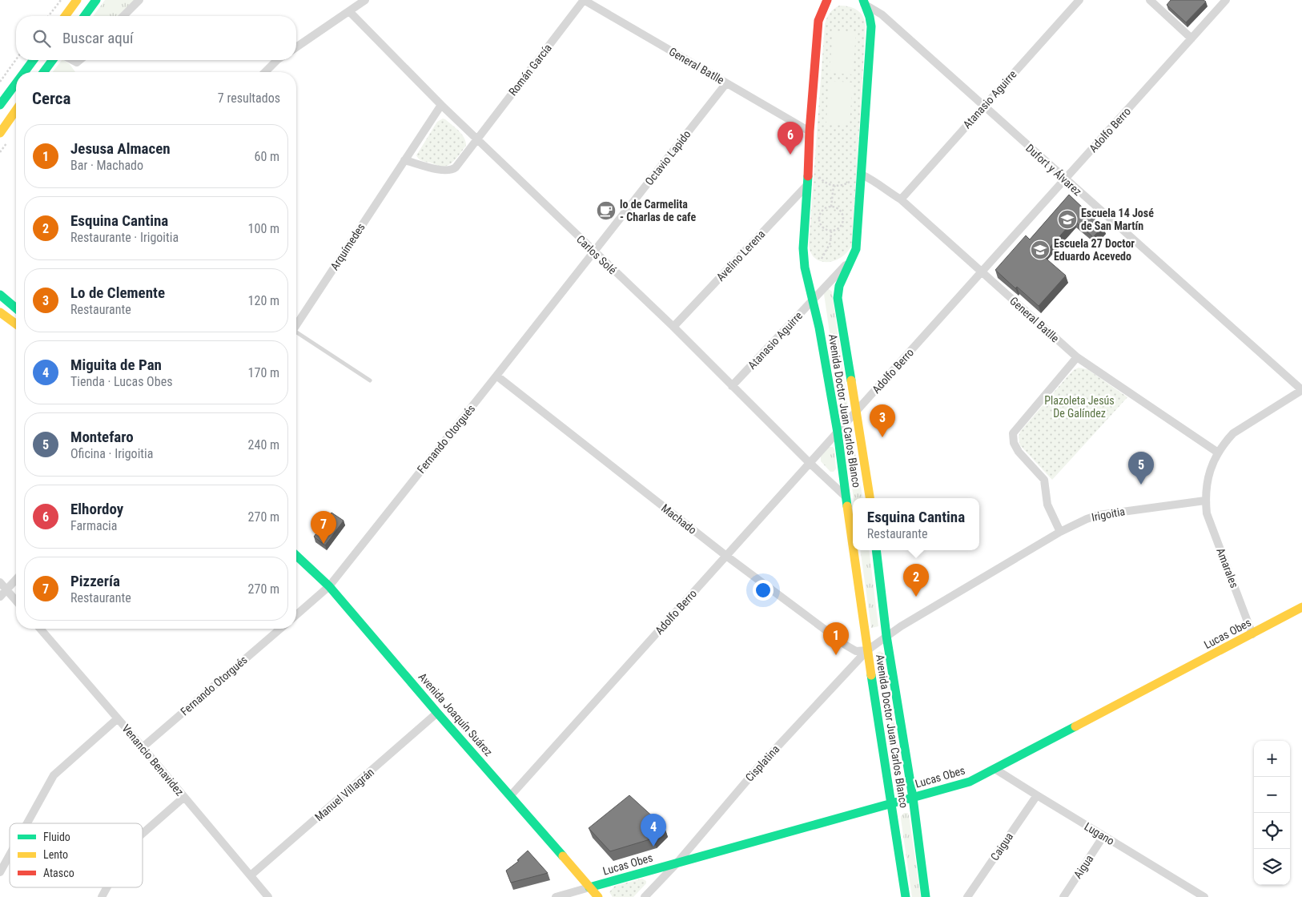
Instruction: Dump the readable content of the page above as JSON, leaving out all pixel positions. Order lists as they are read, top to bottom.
{
  "streets": {
    "street": [
      "General Batlle",
      "Román García",
      "Atanasio Aguirre",
      "Adolfo Berro",
      "Octavio Lapido",
      "Dufort y Álvarez",
      "Arquímedes",
      "Carlos Solé",
      "Avelino Lerena",
      "Avenida Doctor Juan Carlos Blanco",
      "Fernando Otorgués",
      "Irigoitia",
      "Machado",
      "Amarales",
      "Lucas Obes",
      "Avenida Joaquín Suárez",
      "Venancio Benavidez",
      "Cisplatina",
      "Manuel Villagrán",
      "Lugano",
      "Caigua",
      "Aigua"
    ]
  },
  "crossings": [
    ["General Batlle", "Román García"],
    ["General Batlle", "Atanasio Aguirre"],
    ["General Batlle", "Adolfo Berro"],
    ["General Batlle", "Octavio Lapido"],
    ["General Batlle", "Avenida Doctor Juan Carlos Blanco"],
    ["Román García", "Carlos Solé"],
    ["Atanasio Aguirre", "Dufort y Álvarez"],
    ["Atanasio Aguirre", "Carlos Solé"],
    ["Atanasio Aguirre", "Avenida Doctor Juan Carlos Blanco"],
    ["Adolfo Berro", "Dufort y Álvarez"],
    ["Adolfo Berro", "Carlos Solé"],
    ["Adolfo Berro", "Avenida Doctor Juan Carlos Blanco"],
    ["Adolfo Berro", "Machado"],
    ["Adolfo Berro", "Avenida Joaquín Suárez"],
    ["Octavio Lapido", "Carlos Solé"],
    ["Octavio Lapido", "Fernando Otorgués"],
    ["Dufort y Álvarez", "Avenida Doctor Juan Carlos Blanco"],
    ["Arquímedes", "Carlos Solé"],
    ["Carlos Solé", "Avelino Lerena"],
    ["Carlos Solé", "Avenida Doctor Juan Carlos Blanco"],
    ["Carlos Solé", "Fernando Otorgués"],
    ["Avelino Lerena", "Avenida Doctor Juan Carlos Blanco"],
    ["Avenida Doctor Juan Carlos Blanco", "Irigoitia"],
    ["Avenida Doctor Juan Carlos Blanco", "Machado"],
    ["Avenida Doctor Juan Carlos Blanco", "Lucas Obes"],
    ["Avenida Doctor Juan Carlos Blanco", "Cisplatina"],
    ["Fernando Otorgués", "Machado"],
    ["Fernando Otorgués", "Avenida Joaquín Suárez"],
    ["Fernando Otorgués", "Venancio Benavidez"],
    ["Irigoitia", "Amarales"],
    ["Irigoitia", "Cisplatina"],
    ["Machado", "Cisplatina"],
    ["Amarales", "Lucas Obes"],
    ["Lucas Obes", "Avenida Joaquín Suárez"],
    ["Lucas Obes", "Cisplatina"],
    ["Lucas Obes", "Lugano"],
    ["Avenida Joaquín Suárez", "Manuel Villagrán"],
    ["Venancio Benavidez", "Manuel Villagrán"],
    ["Lugano", "Caigua"],
    ["Lugano", "Aigua"]
  ],
  "parks": ["Plazoleta Jesús De Galíndez"],
  "places": {
    "cafe": ["lo de Carmelita - Charlas de cafe"],
    "school or university": ["Escuela 14 José de San Martín", "Escuela 27 Doctor Eduardo Acevedo"]
  },
  "legend": ["Fluido", "Lento", "Atasco"],
  "page": {
    "search": "Buscar aquí",
    "heading": ["Cerca", "7 resultados"],
    "pins": [
      "6",
      "3",
      "5",
      "7",
      "2",
      "1",
      "4"
    ],
    "list": [
      {
        "mark": "1",
        "name": "Jesusa Almacen",
        "note": "Bar · Machado",
        "value": "60 m"
      },
      {
        "mark": "2",
        "name": "Esquina Cantina",
        "note": "Restaurante · Irigoitia",
        "value": "100 m"
      },
      {
        "mark": "3",
        "name": "Lo de Clemente",
        "note": "Restaurante",
        "value": "120 m"
      },
      {
        "mark": "4",
        "name": "Miguita de Pan",
        "note": "Tienda · Lucas Obes",
        "value": "170 m"
      },
      {
        "mark": "5",
        "name": "Montefaro",
        "note": "Oficina · Irigoitia",
        "value": "240 m"
      },
      {
        "mark": "6",
        "name": "Elhordoy",
        "note": "Farmacia",
        "value": "270 m"
      },
      {
        "mark": "7",
        "name": "Pizzería",
        "note": "Restaurante",
        "value": "270 m"
      }
    ],
    "popup": ["Esquina Cantina", "Restaurante"],
    "map_buttons": ["+", "−"]
  }
}
